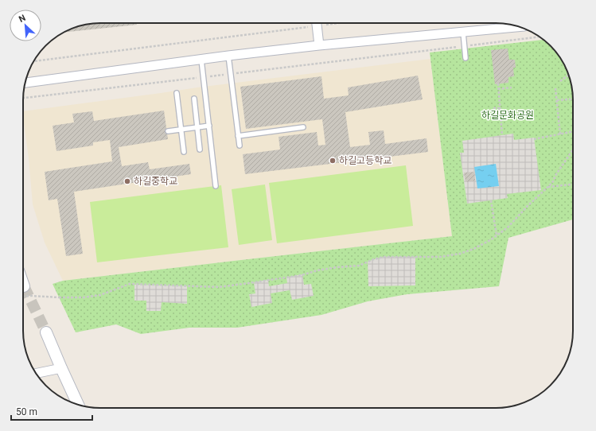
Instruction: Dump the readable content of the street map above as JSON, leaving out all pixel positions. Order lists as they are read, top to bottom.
{
  "parks": ["하길문화공원"],
  "places": ["하길고등학교", "하길중학교"],
  "scale_bar": "50 m",
  "north": "top left"
}
